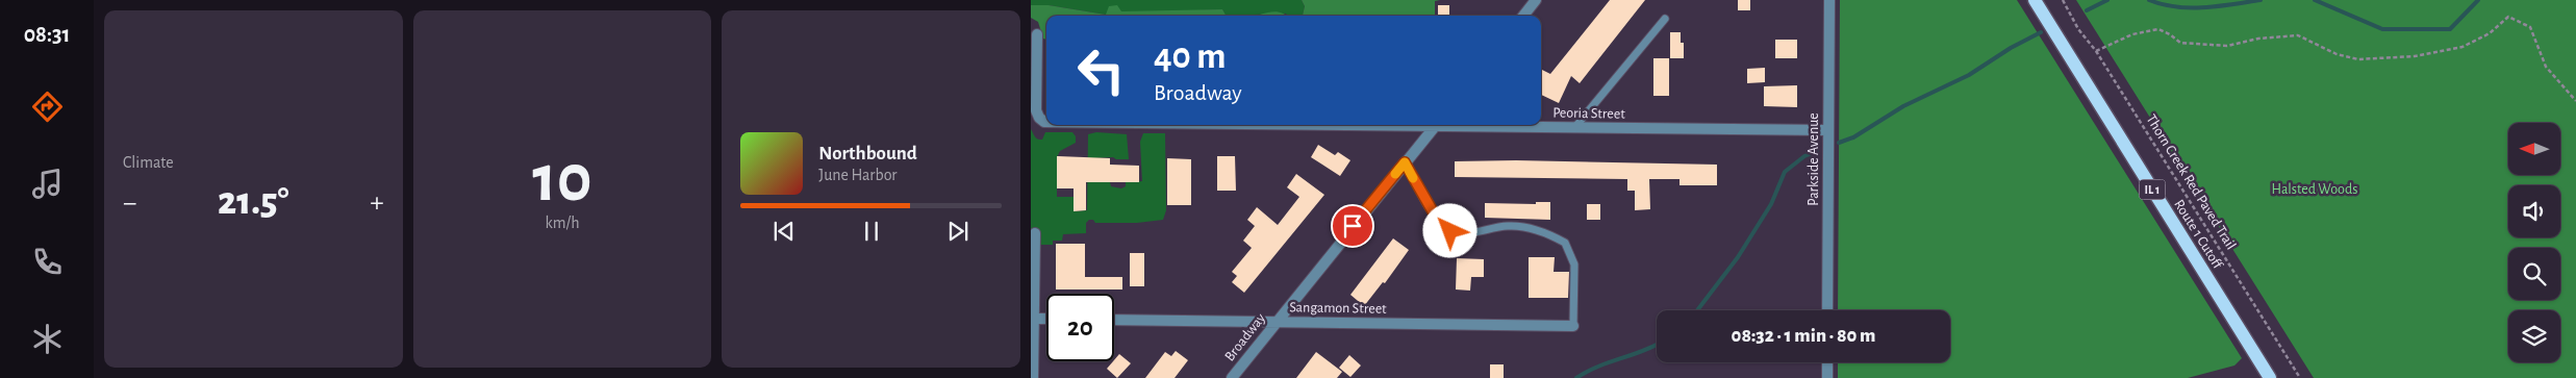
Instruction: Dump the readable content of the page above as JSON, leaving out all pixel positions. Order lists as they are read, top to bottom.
{
  "streets": {
    "main road": ["IL 1", "Route 1 Cutoff"],
    "street": [
      "Peoria Street",
      "Parkside Avenue",
      "Sangamon Street",
      "Broadway"
    ],
    "path": ["Thorn Creek Red Paved Trail"]
  },
  "crossings": [
    ["Peoria Street", "Parkside Avenue"],
    ["Sangamon Street", "Broadway"]
  ],
  "parks": ["Halsted Woods"],
  "north": "left",
  "page": {
    "tabs": "08:31",
    "tile": [
      "Climate",
      ["10", "km/h"]
    ],
    "turn": ["40 m", "Broadway"],
    "song": ["Northbound", "June Harbor"],
    "heat": ["−", "21.5°", "+"],
    "limit": "20",
    "trip": "08:32 · 1 min · 80 m"
  }
}
